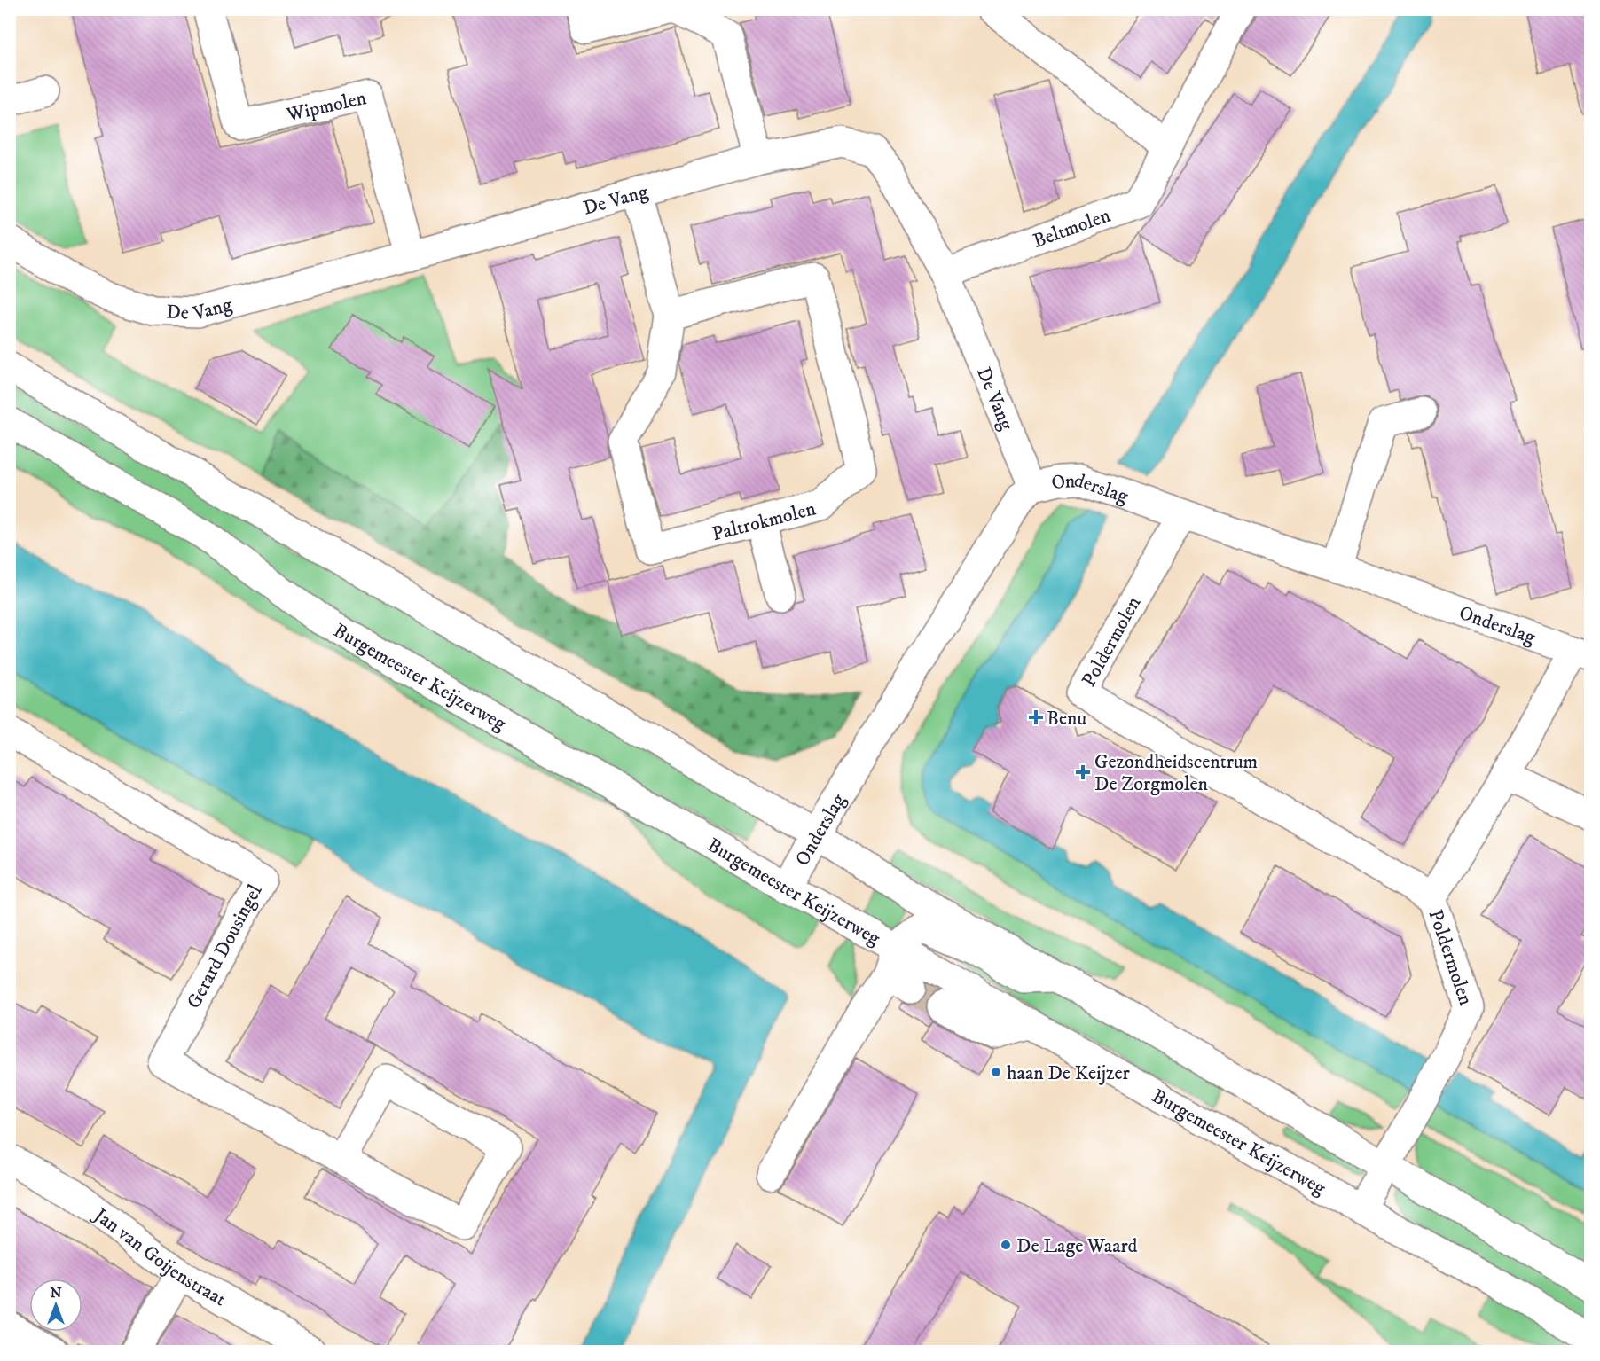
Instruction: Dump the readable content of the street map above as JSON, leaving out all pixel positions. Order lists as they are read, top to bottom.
{
  "streets": {
    "street": [
      "Wipmolen",
      "De Vang",
      "Beltmolen",
      "Onderslag",
      "Paltrokmolen",
      "Poldermolen",
      "Burgemeester Keijzerweg",
      "Gerard Dousingel",
      "Jan van Goijenstraat"
    ]
  },
  "crossings": [
    ["Wipmolen", "De Vang"],
    ["De Vang", "Beltmolen"],
    ["De Vang", "Onderslag"],
    ["De Vang", "Paltrokmolen"],
    ["Onderslag", "Poldermolen"],
    ["Onderslag", "Burgemeester Keijzerweg"],
    ["Poldermolen", "Burgemeester Keijzerweg"]
  ],
  "places": {
    "health": ["Benu", "Gezondheidscentrum De Zorgmolen"],
    "other": ["haan De Keijzer", "De Lage Waard"]
  },
  "north": "top"
}
